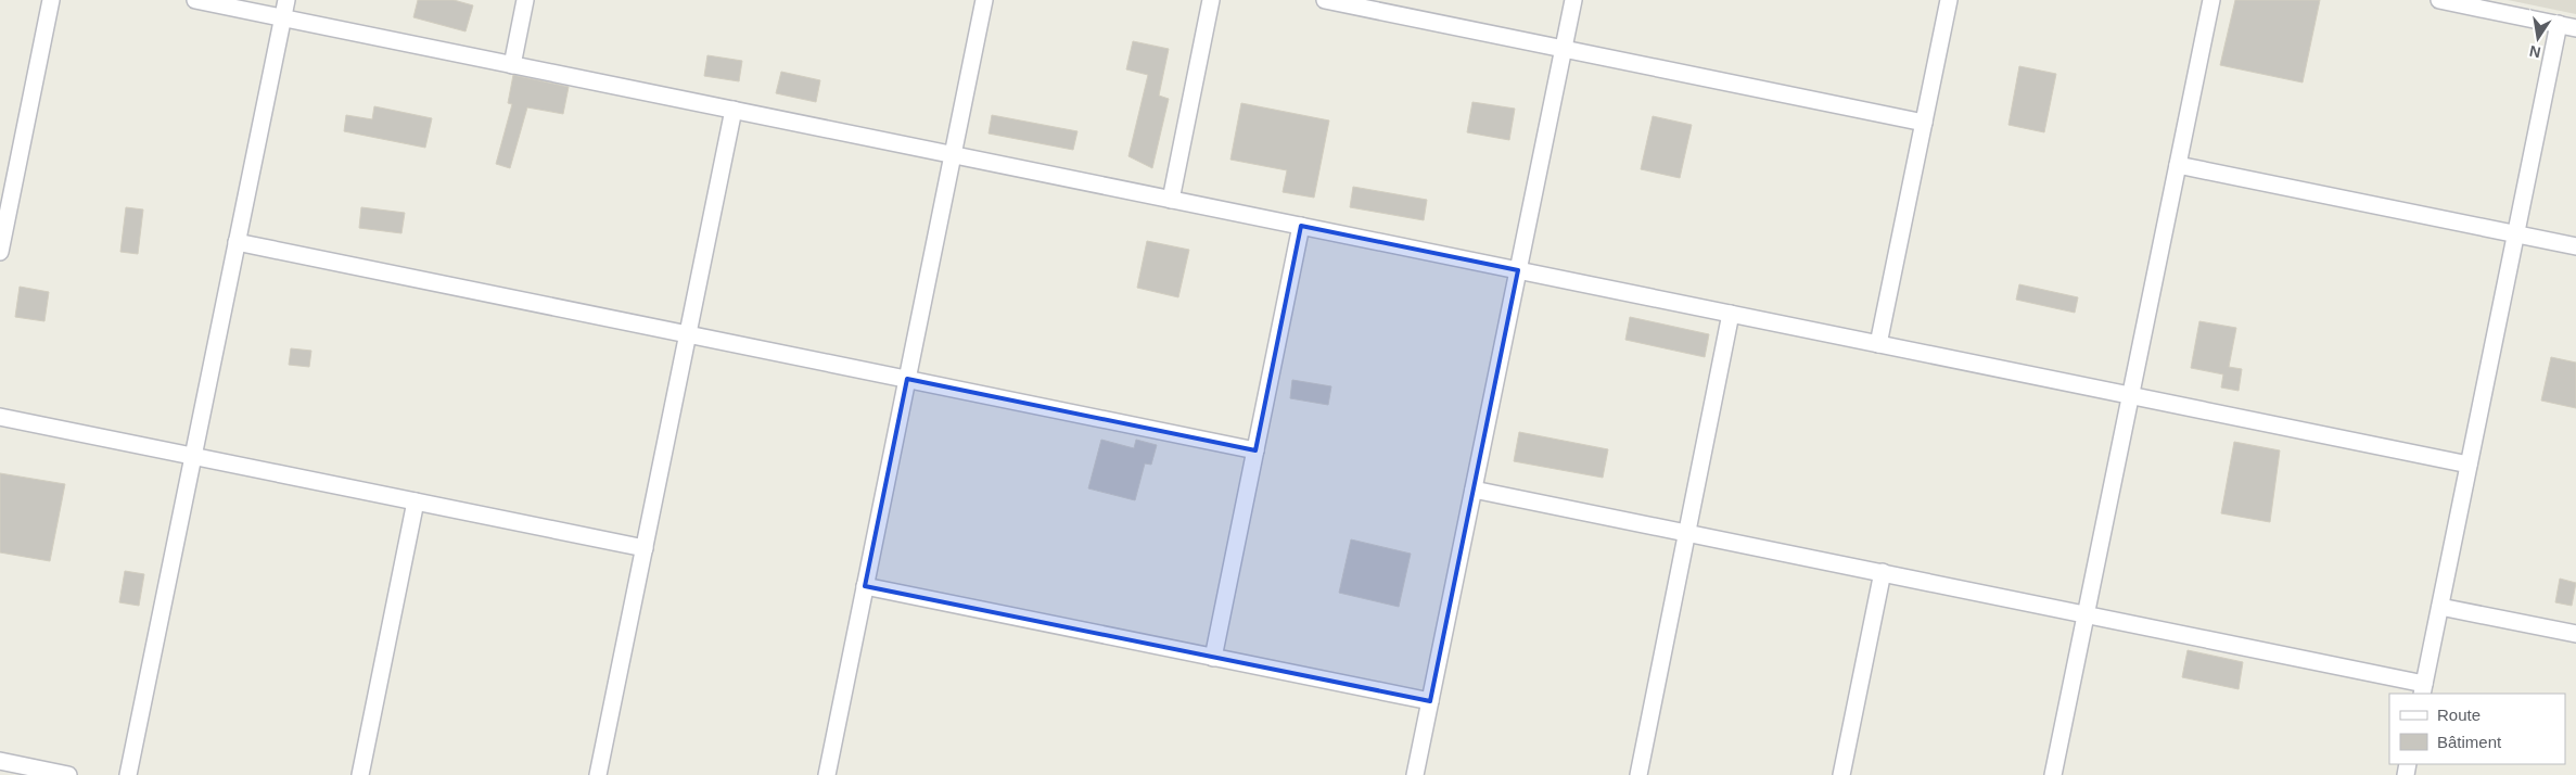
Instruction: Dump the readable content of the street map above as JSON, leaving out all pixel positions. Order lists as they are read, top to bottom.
{
  "legend": ["Route", "Bâtiment"],
  "north": "bottom"
}
